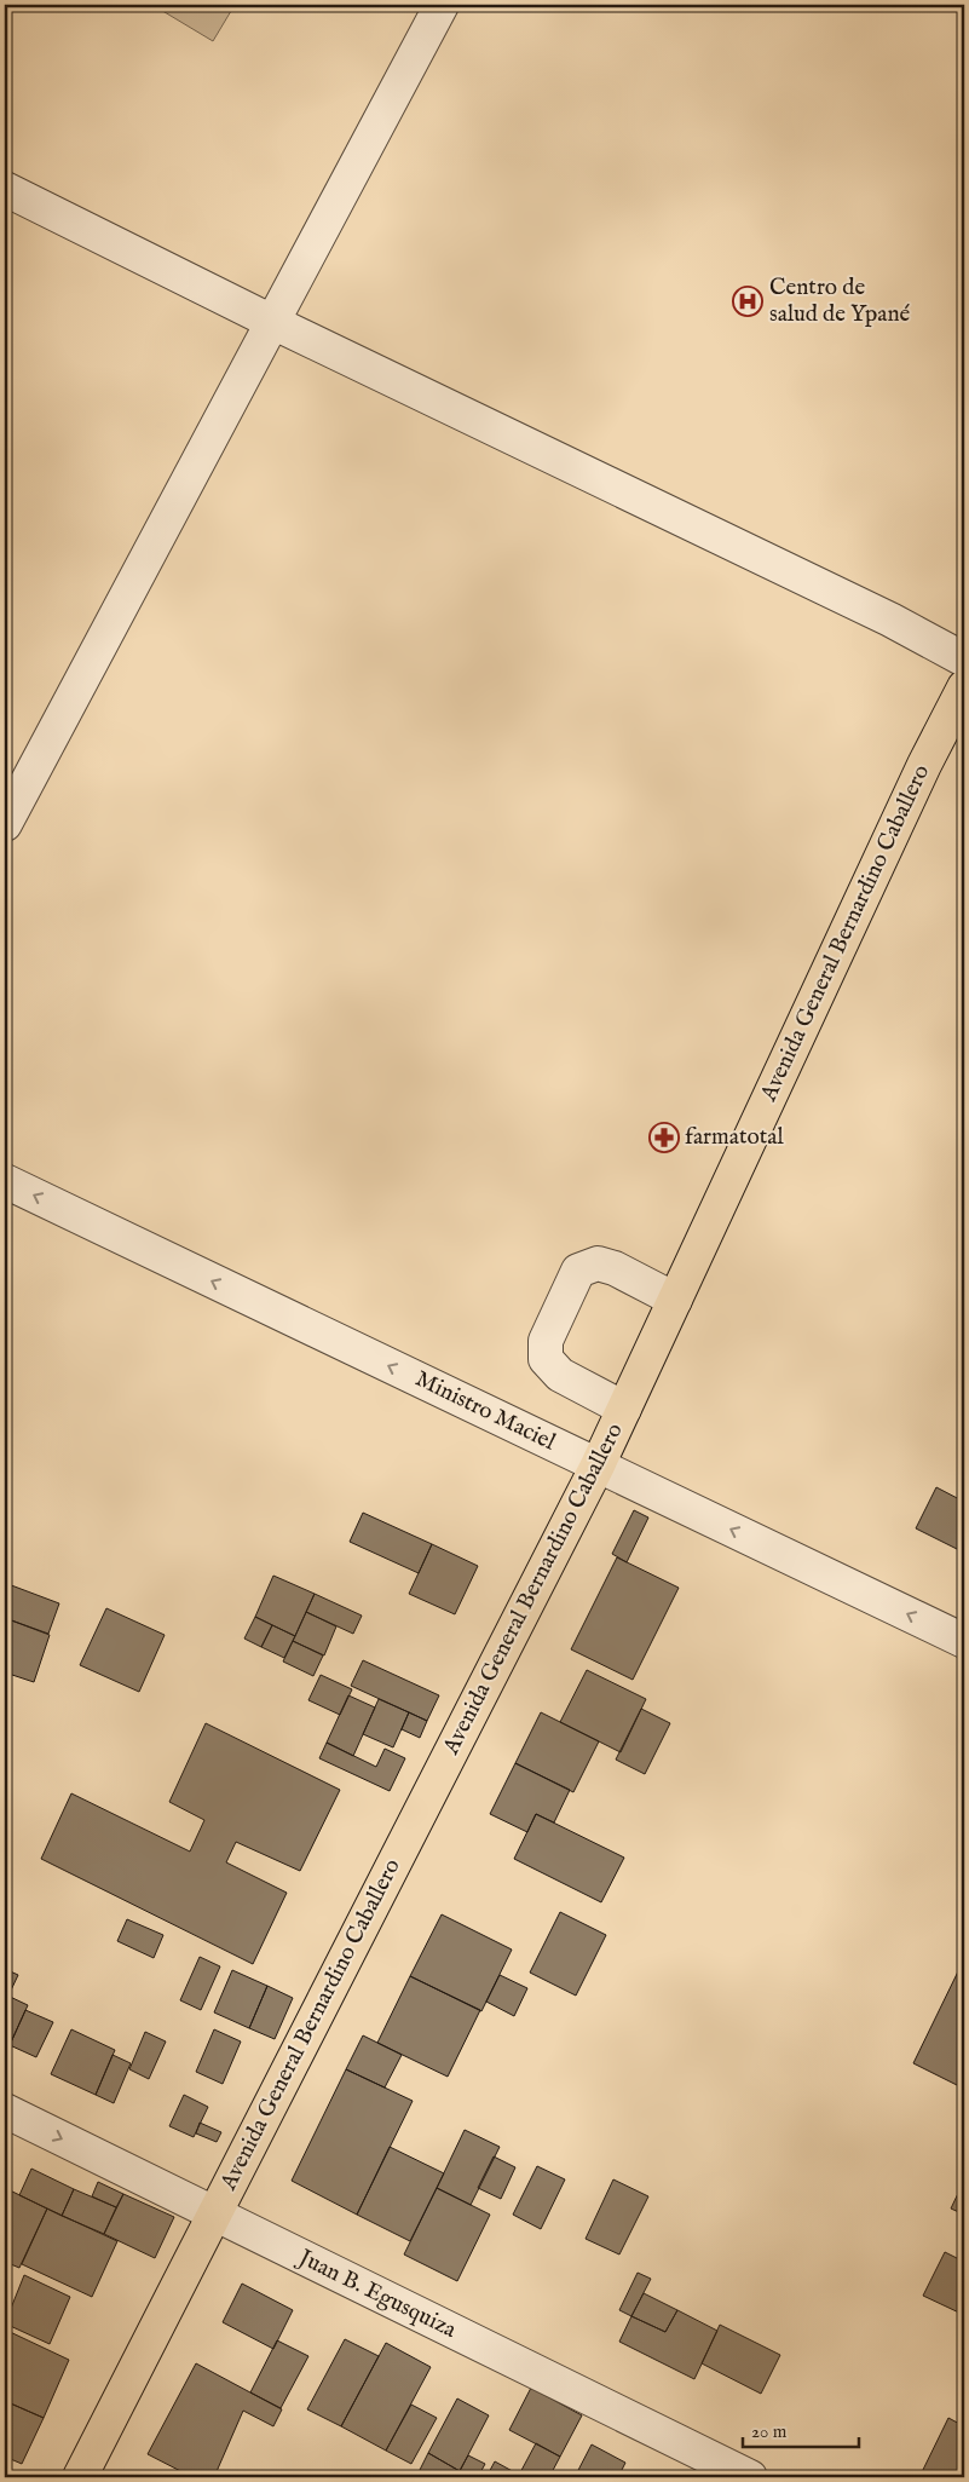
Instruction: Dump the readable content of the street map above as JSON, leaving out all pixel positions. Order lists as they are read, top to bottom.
{
  "streets": {
    "main road": ["Avenida General Bernardino Caballero"],
    "street": ["Ministro Maciel", "Juan B. Egusquiza"]
  },
  "crossings": [
    ["Avenida General Bernardino Caballero", "Ministro Maciel"],
    ["Avenida General Bernardino Caballero", "Juan B. Egusquiza"]
  ],
  "one_way": ["Ministro Maciel"],
  "places": {
    "hospital": ["Centro de salud de Ypané"],
    "pharmacy": ["farmatotal"]
  },
  "scale_bar": "20 m"
}
